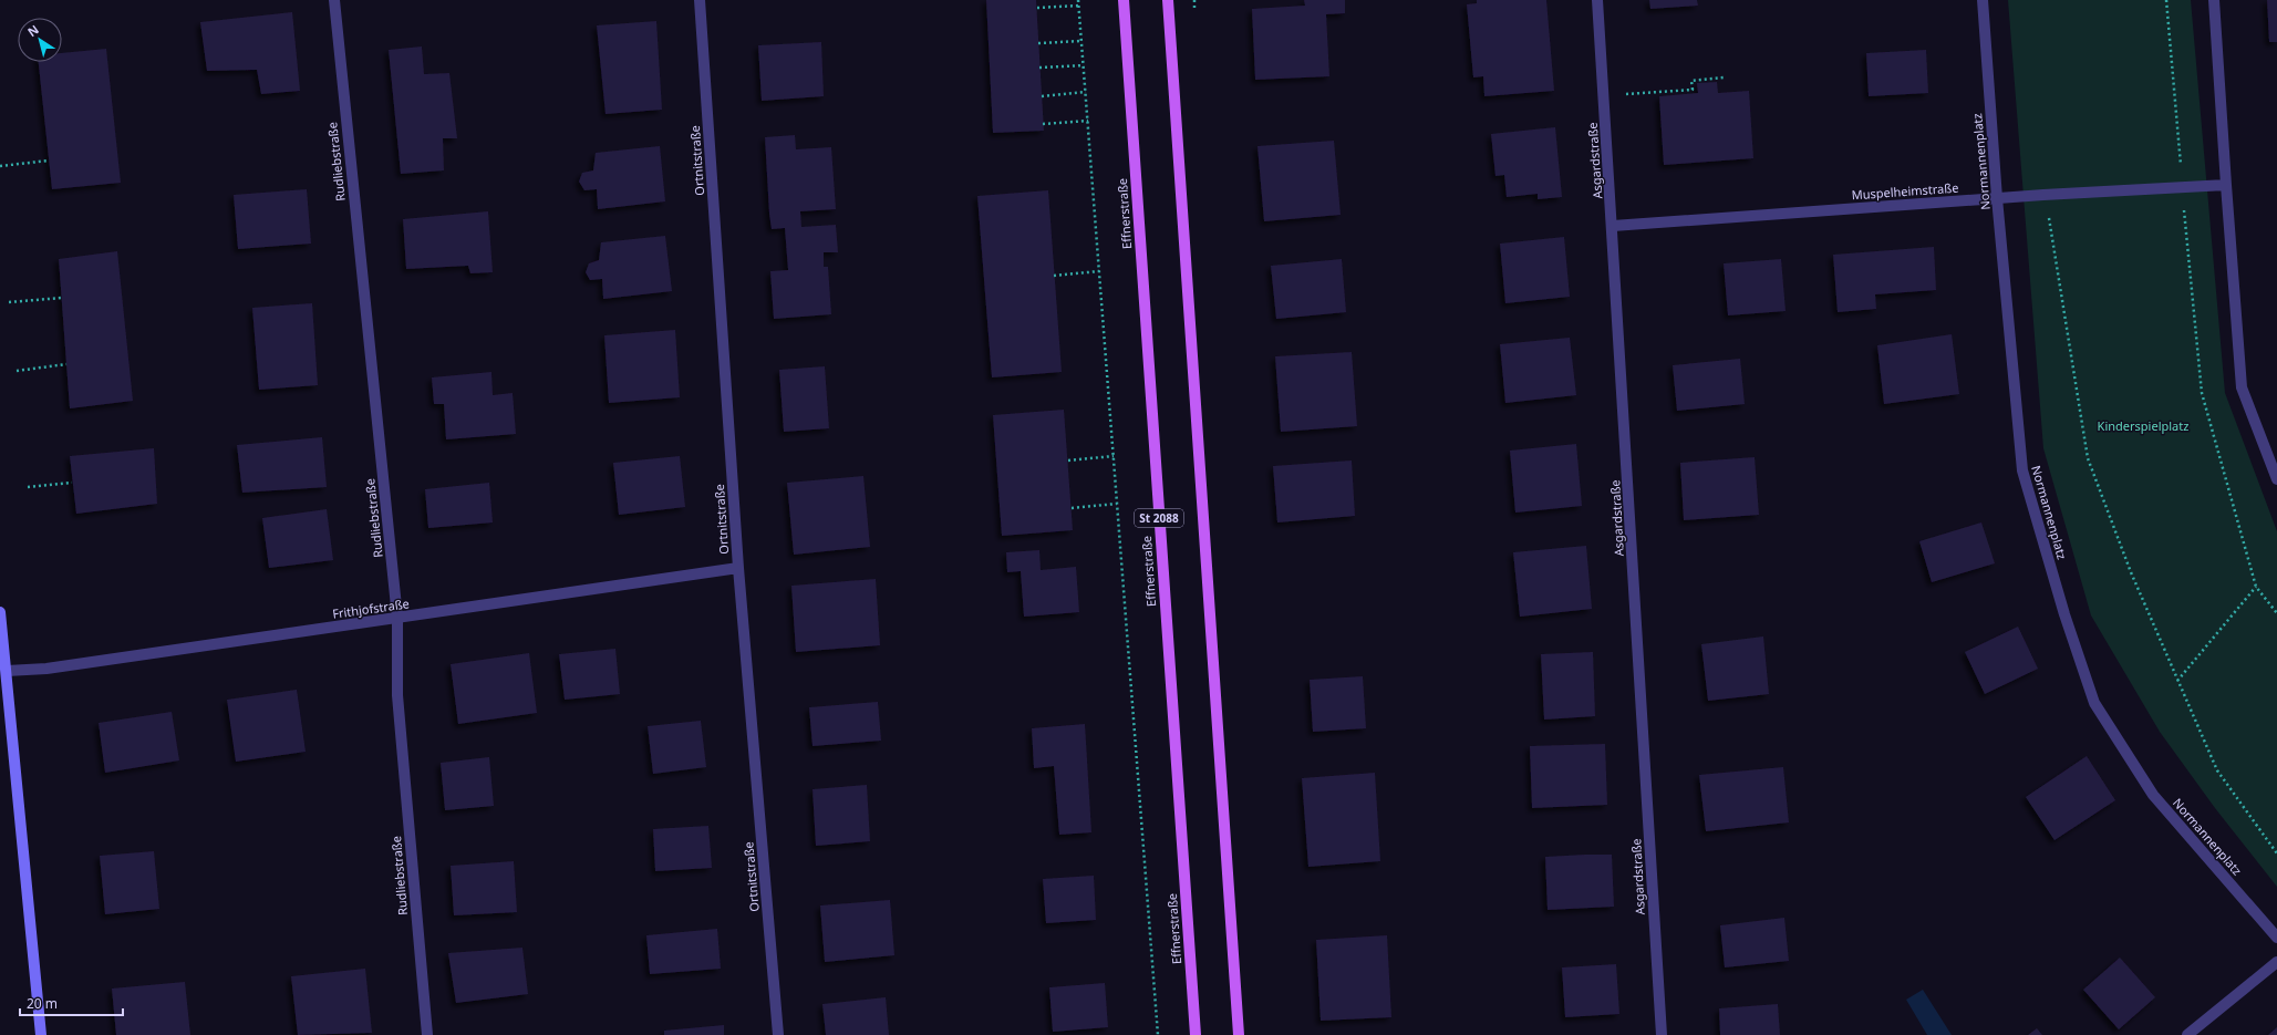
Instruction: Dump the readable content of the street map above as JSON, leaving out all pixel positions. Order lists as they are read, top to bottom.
{
  "streets": {
    "main road": ["Effnerstraße", "St 2088"],
    "street": [
      "Ortnitstraße",
      "Asgardstraße",
      "Rudliebstraße",
      "Normannenplatz",
      "Muspelheimstraße",
      "Frithjofstraße"
    ]
  },
  "crossings": [
    ["Ortnitstraße", "Frithjofstraße"],
    ["Asgardstraße", "Muspelheimstraße"],
    ["Rudliebstraße", "Frithjofstraße"],
    ["Normannenplatz", "Muspelheimstraße"]
  ],
  "parks": ["Kinderspielplatz"],
  "scale_bar": "20 m",
  "north": "top left"
}
